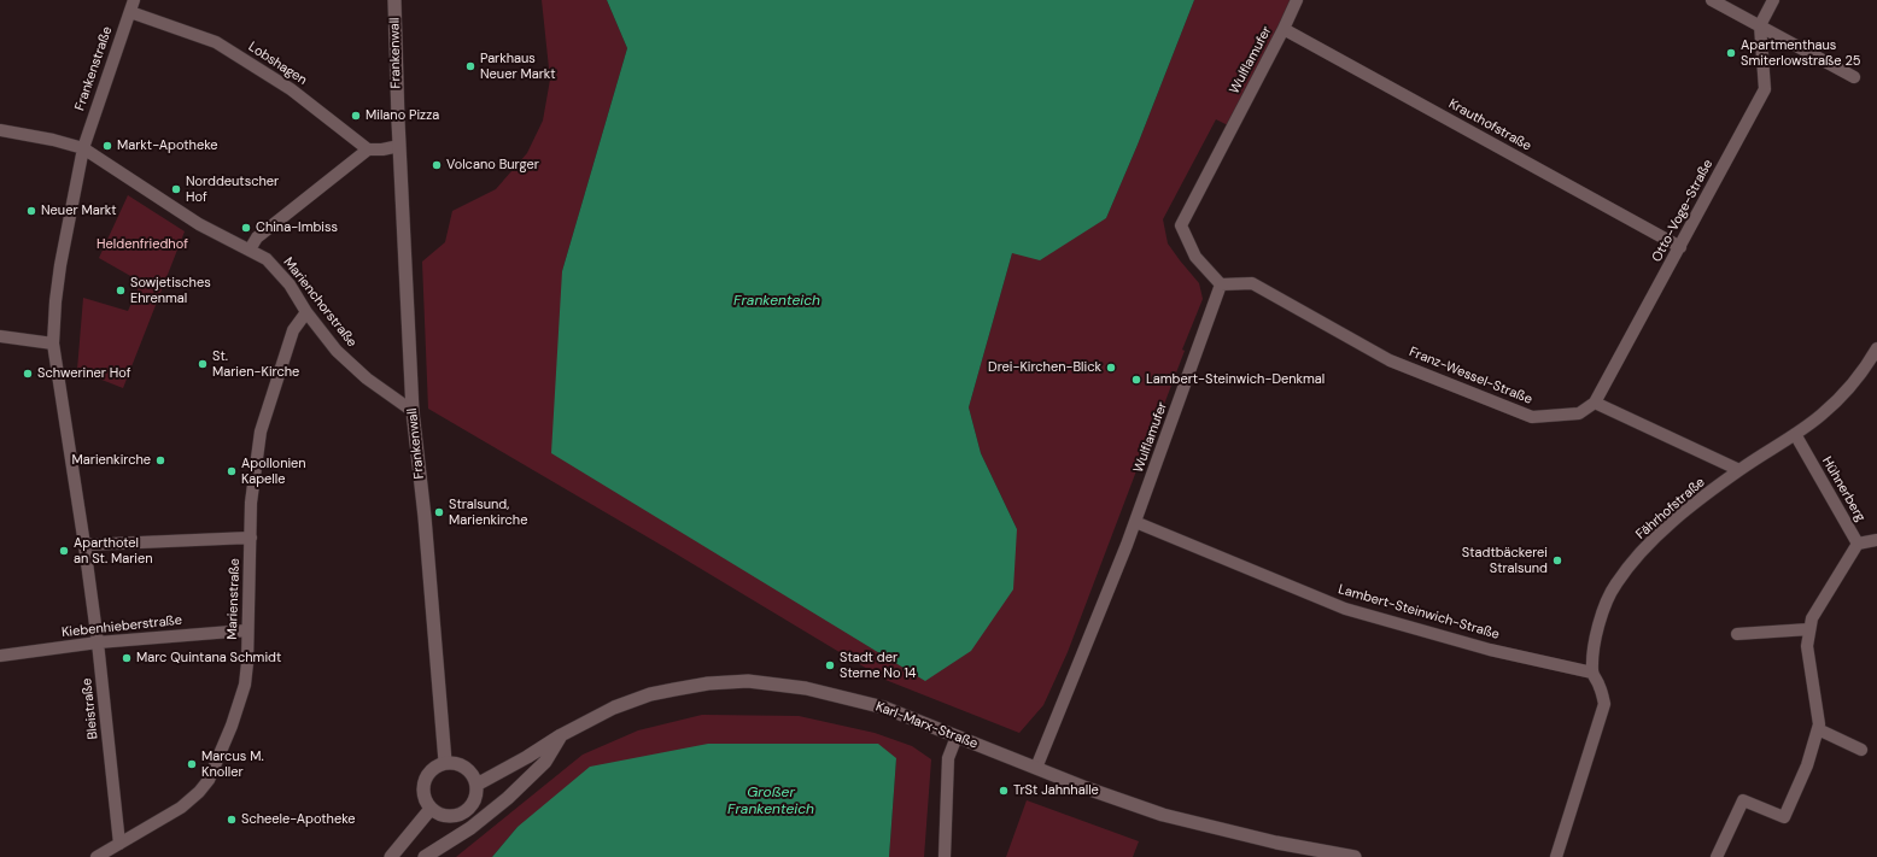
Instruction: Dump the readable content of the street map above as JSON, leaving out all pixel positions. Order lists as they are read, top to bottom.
{
  "streets": {
    "main road": ["Frankenwall", "Karl-Marx-Straße"],
    "street": [
      "Wulflamufer",
      "Lobshagen",
      "Frankenstraße",
      "Krauthofstraße",
      "Otto-Voge-Straße",
      "Marienchorstraße",
      "Franz-Wessel-Straße",
      "Hühnerberg",
      "Fährhofstraße",
      "Marienstraße",
      "Lambert-Steinwich-Straße",
      "Kiebenhieberstraße",
      "Bleistraße"
    ]
  },
  "crossings": [
    ["Frankenwall", "Marienchorstraße"],
    ["Frankenwall", "Karl-Marx-Straße"],
    ["Wulflamufer", "Krauthofstraße"],
    ["Wulflamufer", "Franz-Wessel-Straße"],
    ["Wulflamufer", "Lambert-Steinwich-Straße"],
    ["Wulflamufer", "Karl-Marx-Straße"],
    ["Lobshagen", "Frankenstraße"],
    ["Krauthofstraße", "Otto-Voge-Straße"],
    ["Otto-Voge-Straße", "Franz-Wessel-Straße"],
    ["Marienchorstraße", "Marienstraße"],
    ["Hühnerberg", "Fährhofstraße"],
    ["Fährhofstraße", "Lambert-Steinwich-Straße"],
    ["Marienstraße", "Kiebenhieberstraße"],
    ["Marienstraße", "Bleistraße"],
    ["Kiebenhieberstraße", "Bleistraße"]
  ],
  "water": ["Frankenteich", "Großer Frankenteich"],
  "parks": ["Heldenfriedhof"],
  "places": [
    "Apartmenthaus Smiterlowstraße 25",
    "Parkhaus Neuer Markt",
    "Milano Pizza",
    "Markt-Apotheke",
    "Volcano Burger",
    "Norddeutscher Hof",
    "Neuer Markt",
    "China-Imbiss",
    "Sowjetisches Ehrenmal",
    "St. Marien-Kirche",
    "Drei-Kirchen-Blick",
    "Schweriner Hof",
    "Lambert-Steinwich-Denkmal",
    "Marienkirche",
    "Apollonien Kapelle",
    "Stralsund, Marienkirche",
    "Aparthotel an St. Marien",
    "Stadtbäckerei Stralsund",
    "Marc Quintana Schmidt",
    "Stadt der Sterne No 14",
    "Marcus M. Knoller",
    "TrSt Jahnhalle",
    "Scheele-Apotheke"
  ]
}
